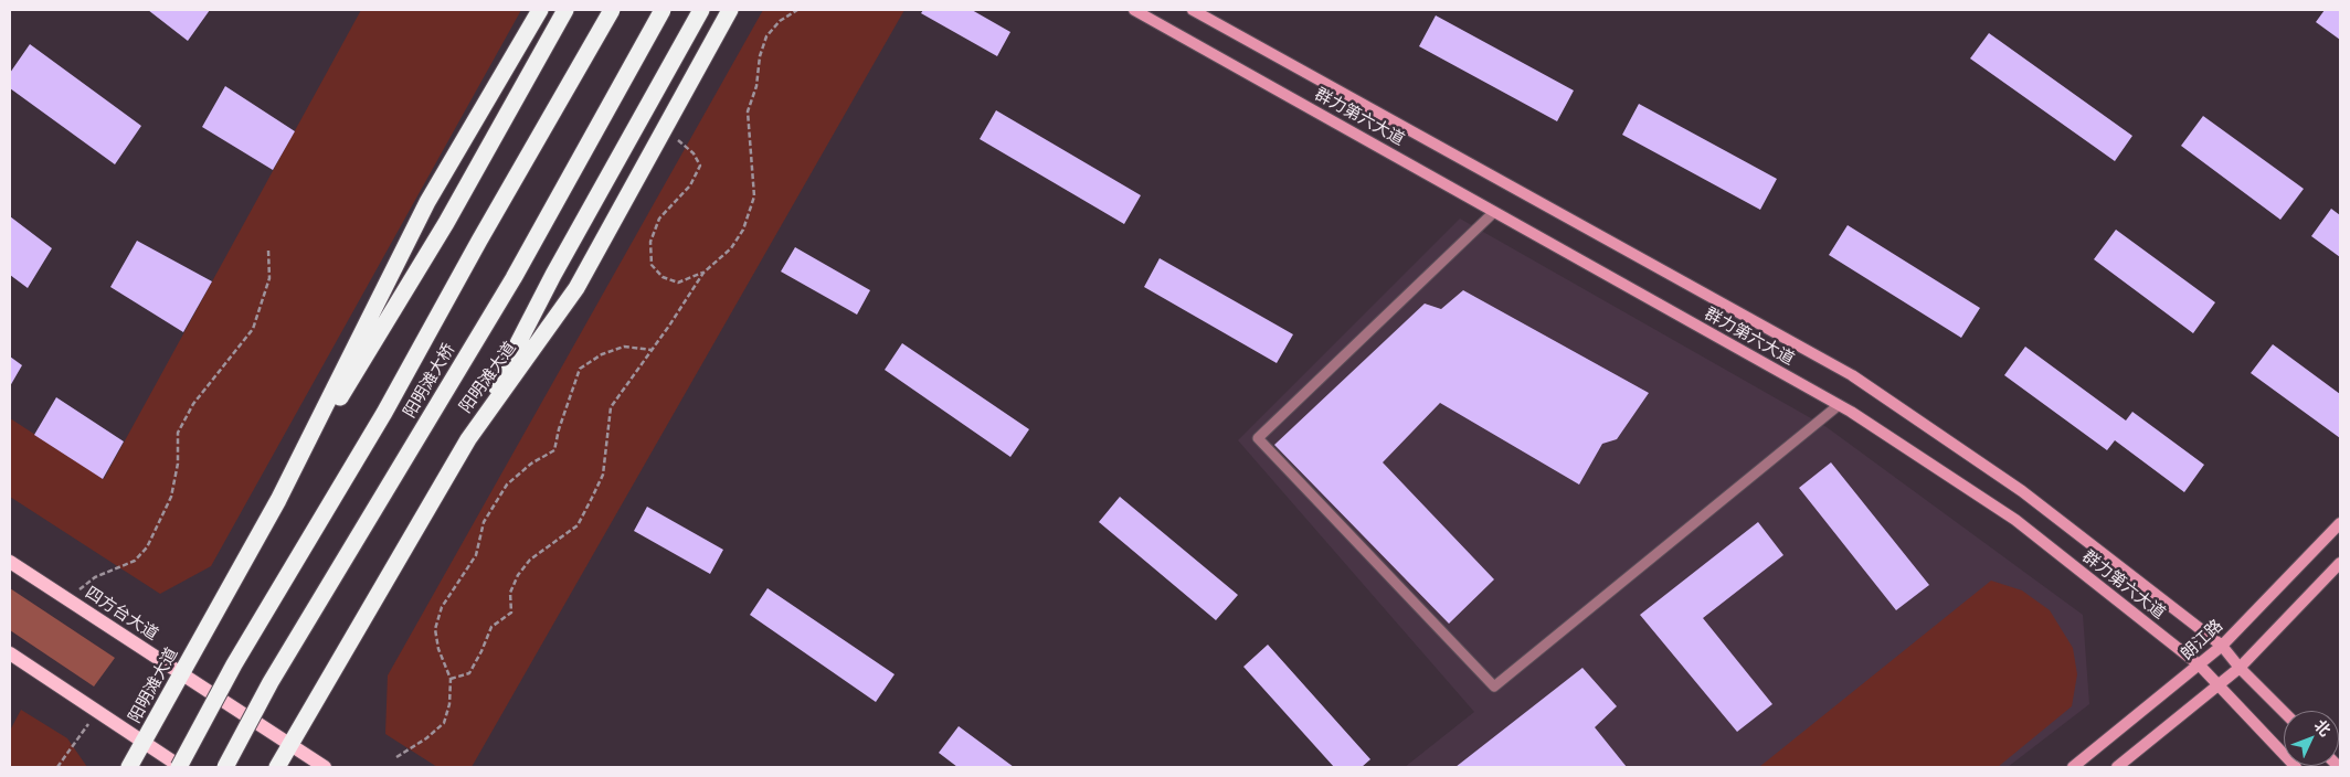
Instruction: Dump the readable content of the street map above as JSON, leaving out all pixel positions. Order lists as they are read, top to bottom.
{
  "streets": {
    "highway": ["阳明滩大道", "阳明滩大桥"],
    "main road": ["群力第六大道", "四方台大道", "朗江路"]
  },
  "crossings": [
    ["群力第六大道", "朗江路"],
    ["阳明滩大道", "四方台大道"]
  ],
  "north": "top right"
}
